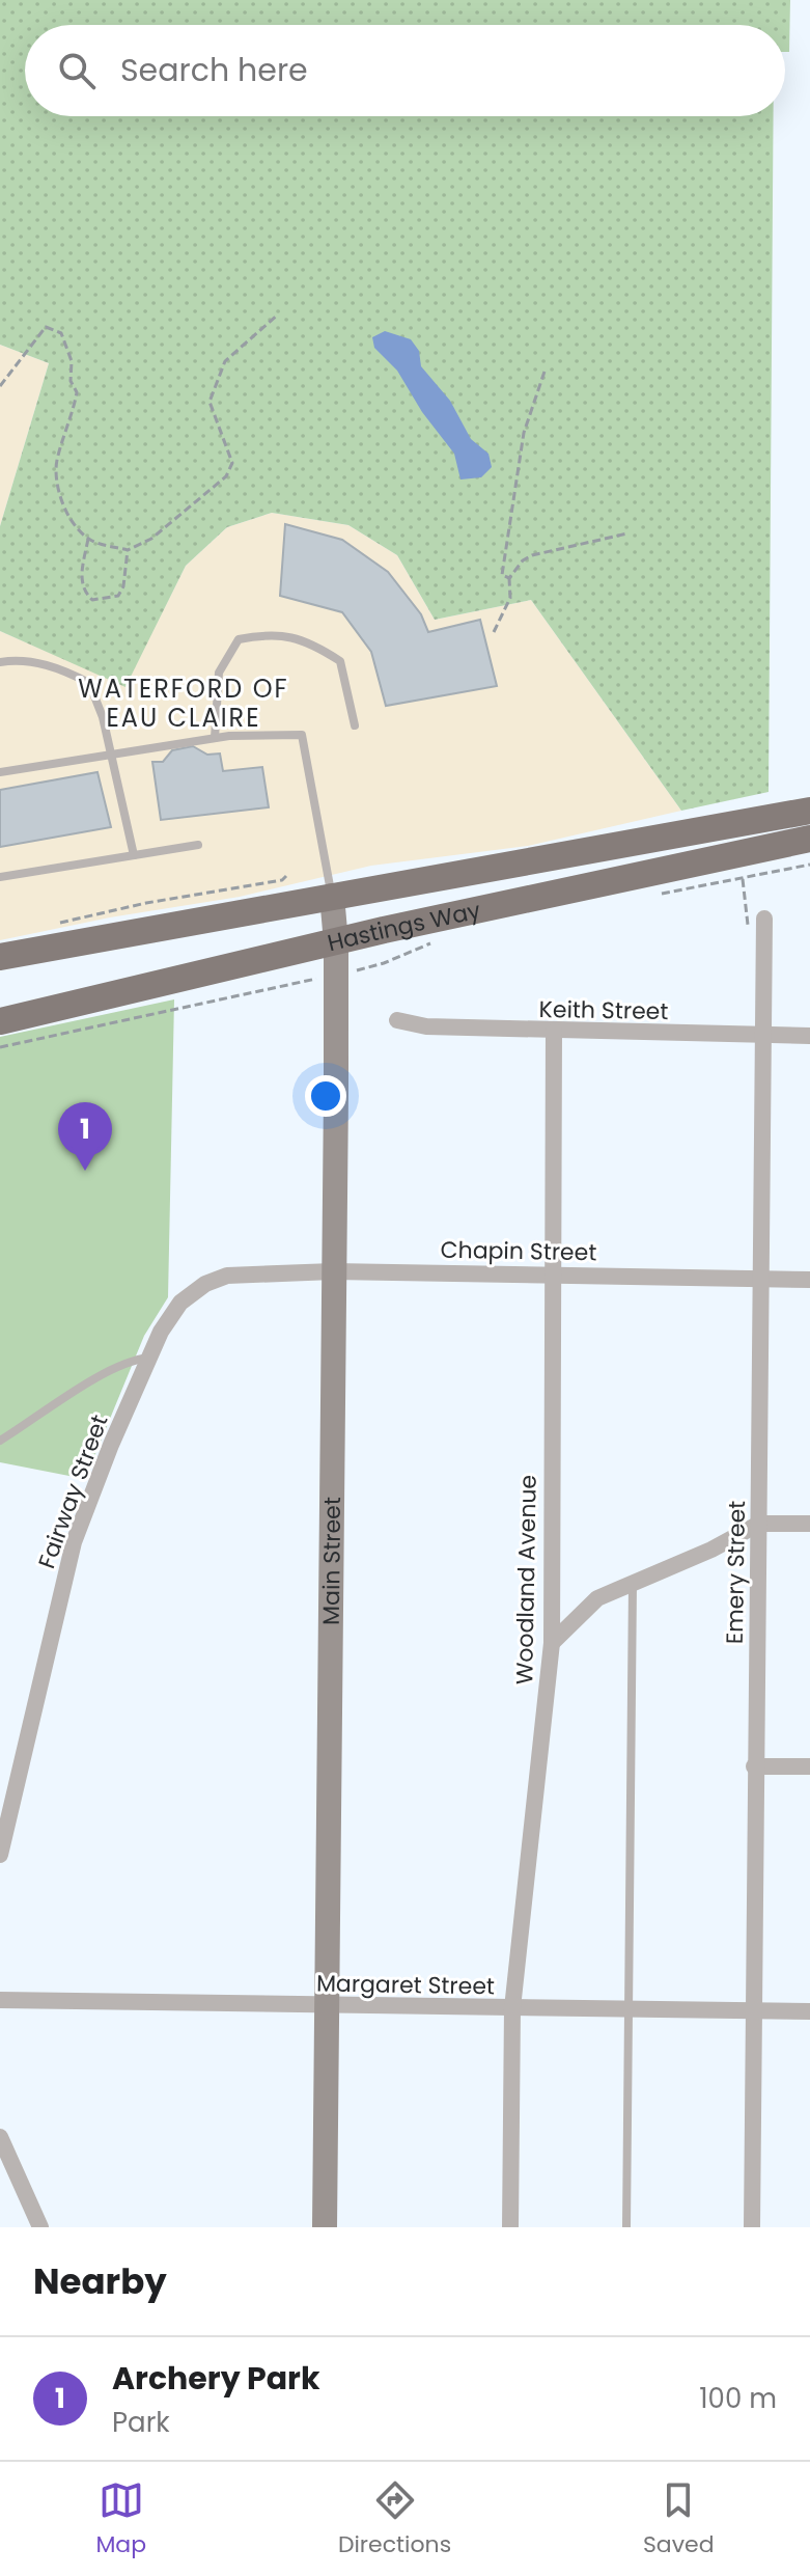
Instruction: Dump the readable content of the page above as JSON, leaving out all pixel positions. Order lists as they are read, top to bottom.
{
  "streets": {
    "main road": ["Hastings Way"],
    "street": [
      "Keith Street",
      "Chapin Street",
      "Fairway Street",
      "Main Street",
      "Emery Street",
      "Woodland Avenue",
      "Margaret Street"
    ]
  },
  "crossings": [
    ["Hastings Way", "Main Street"],
    ["Keith Street", "Emery Street"],
    ["Keith Street", "Woodland Avenue"],
    ["Chapin Street", "Fairway Street"],
    ["Chapin Street", "Main Street"],
    ["Chapin Street", "Emery Street"],
    ["Chapin Street", "Woodland Avenue"],
    ["Main Street", "Margaret Street"],
    ["Emery Street", "Margaret Street"],
    ["Woodland Avenue", "Margaret Street"]
  ],
  "districts": ["WATERFORD OF EAU CLAIRE"],
  "page": {
    "search": "Search here",
    "pins": "1",
    "heading": "Nearby",
    "list": [
      {
        "mark": "1",
        "name": "Archery Park",
        "note": "Park",
        "value": "100 m"
      }
    ],
    "nav": ["Map", "Directions", "Saved"]
  }
}
